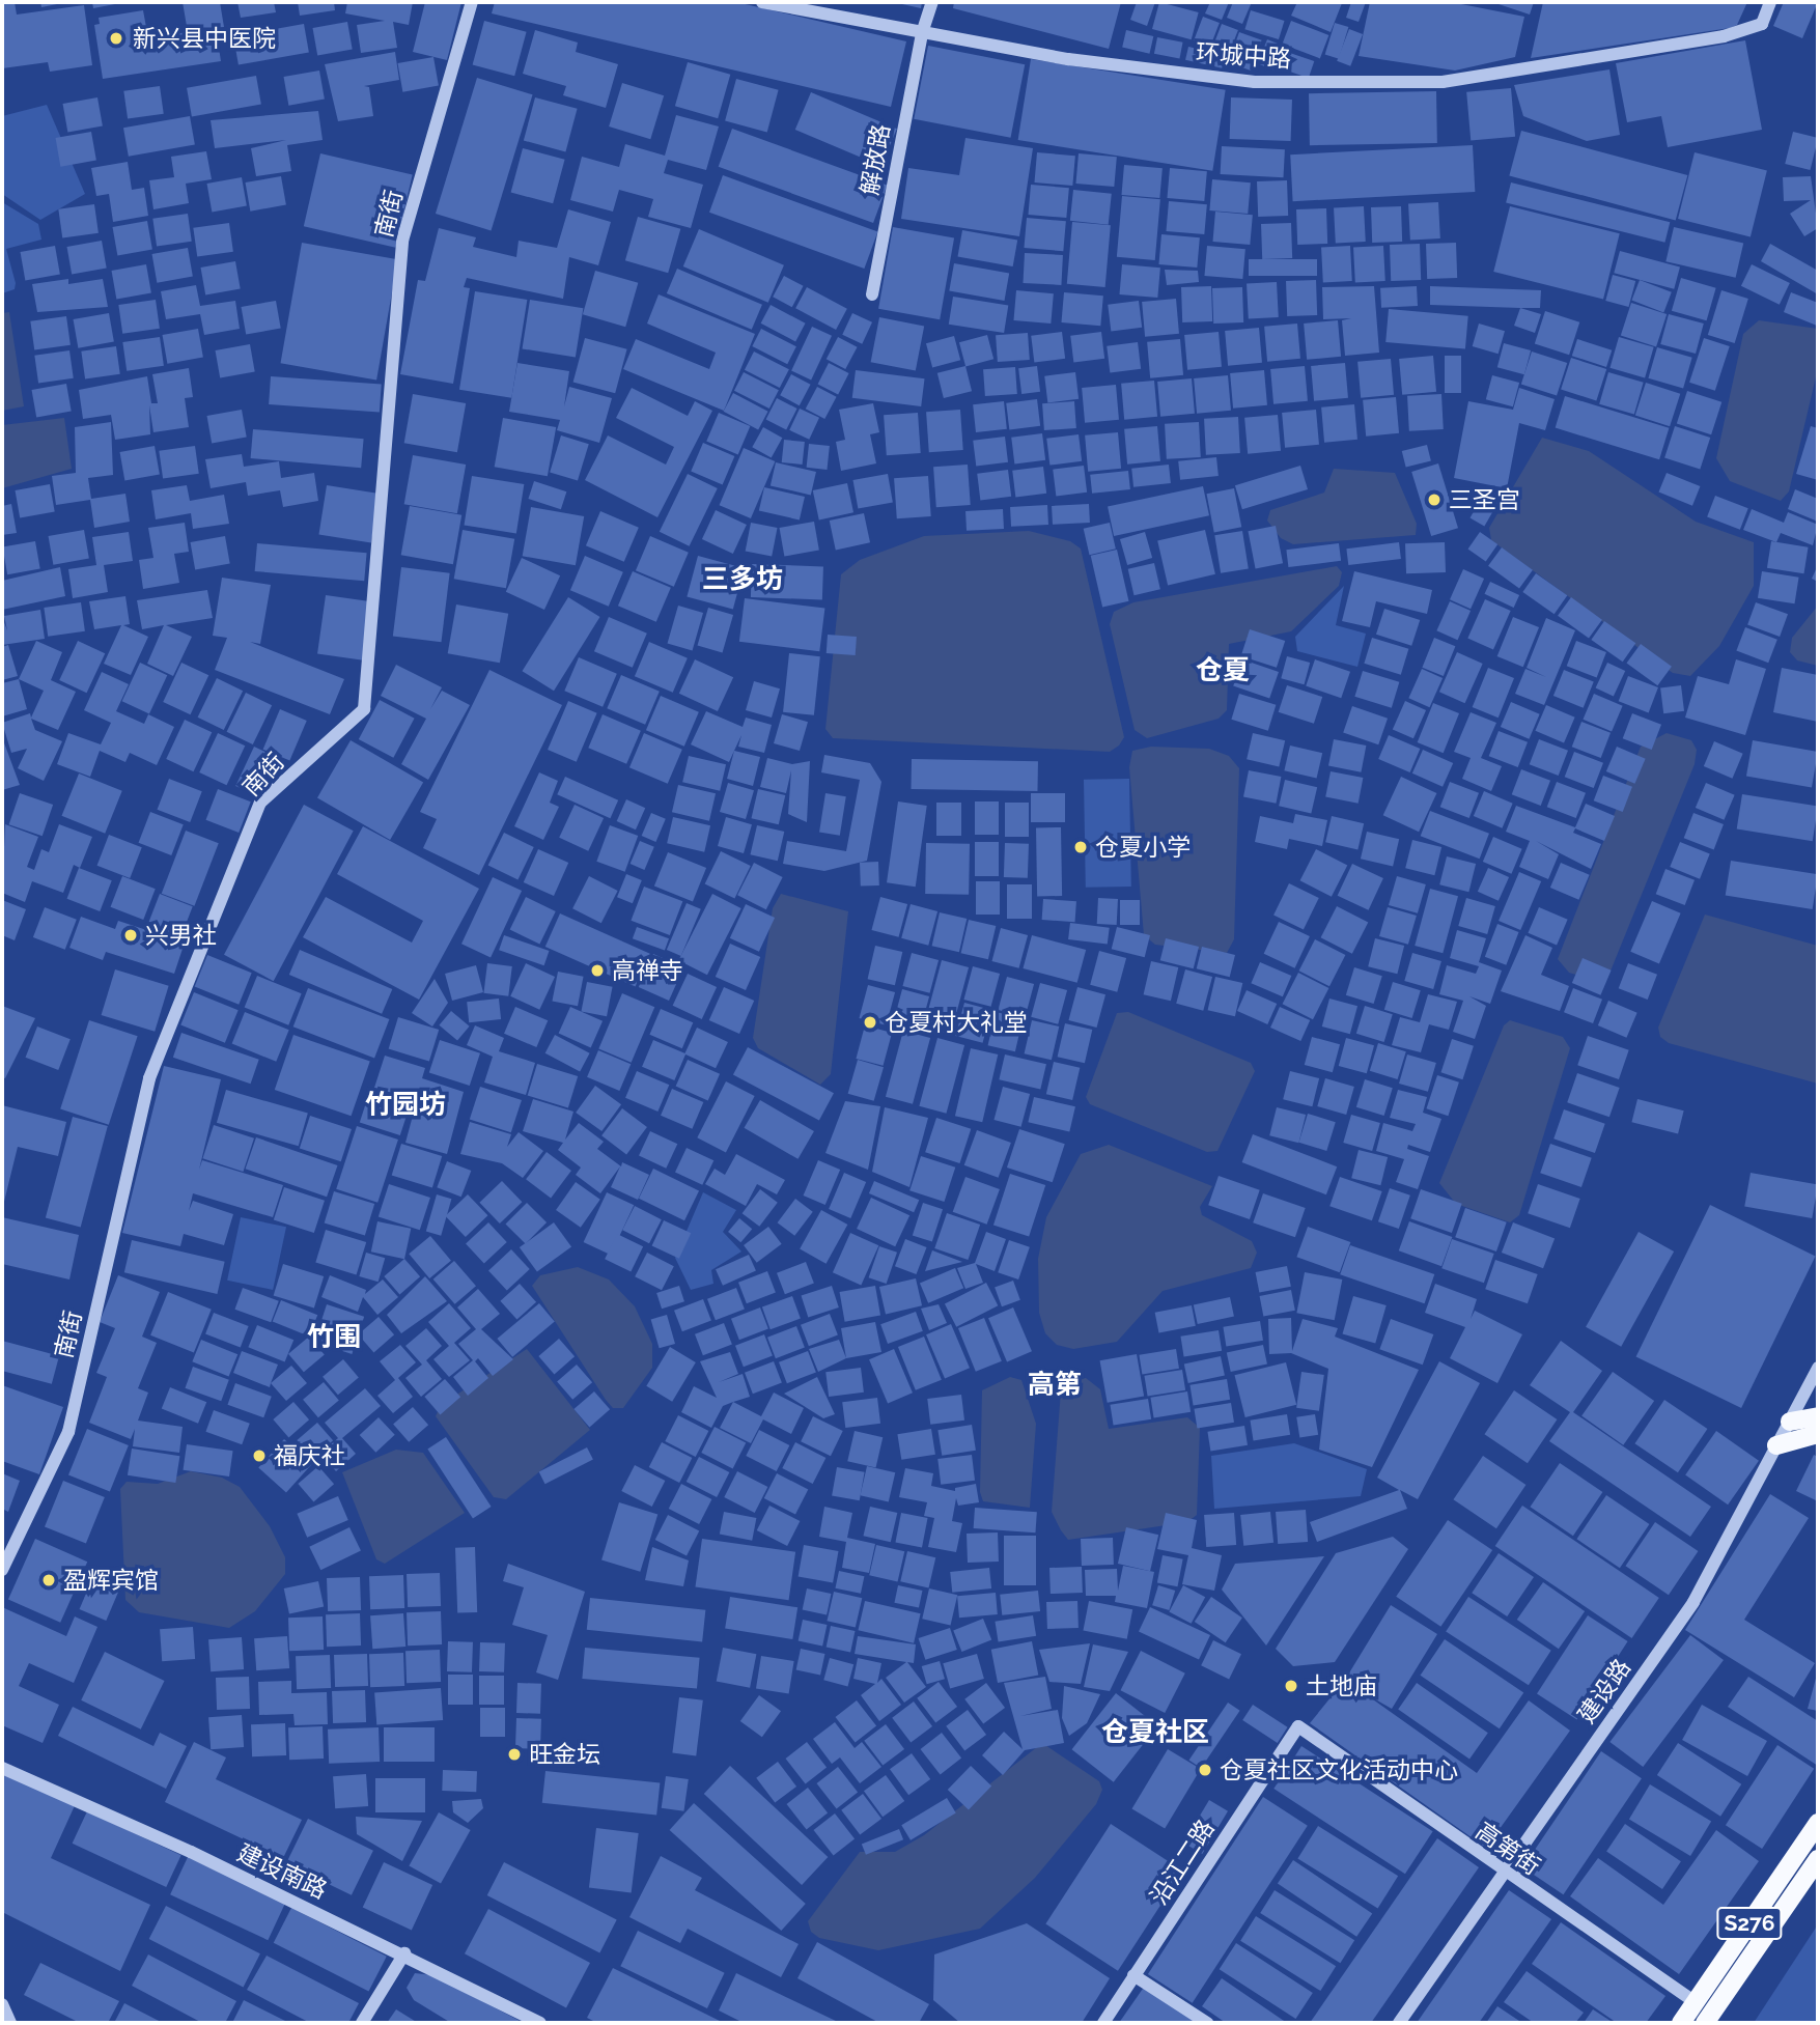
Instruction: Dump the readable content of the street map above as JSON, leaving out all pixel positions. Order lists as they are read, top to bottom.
{
  "streets": {
    "main road": ["S276"],
    "street": [
      "环城中路",
      "解放路",
      "南街",
      "建设路",
      "高第街",
      "沿江二路",
      "建设南路"
    ]
  },
  "crossings": [
    ["环城中路", "解放路"],
    ["建设路", "高第街"],
    ["高第街", "沿江二路"],
    ["高第街", "S276"]
  ],
  "districts": [
    "三多坊",
    "仓夏",
    "竹园坊",
    "竹围",
    "高第",
    "仓夏社区"
  ],
  "places": [
    "新兴县中医院",
    "三圣宫",
    "仓夏小学",
    "兴男社",
    "高禅寺",
    "仓夏村大礼堂",
    "福庆社",
    "盈辉宾馆",
    "土地庙",
    "旺金坛",
    "仓夏社区文化活动中心"
  ]
}
